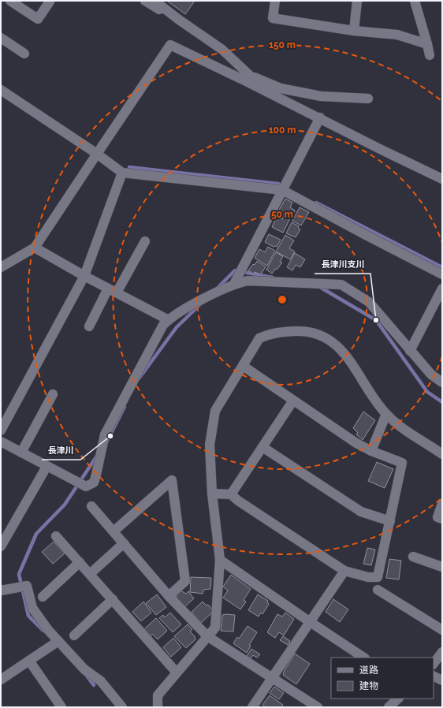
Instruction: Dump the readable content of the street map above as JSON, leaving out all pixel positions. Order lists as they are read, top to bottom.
{
  "places": ["長津川支川", "長津川"],
  "legend": ["道路", "建物"],
  "rings": ["150 m", "100 m", "50 m"]
}
